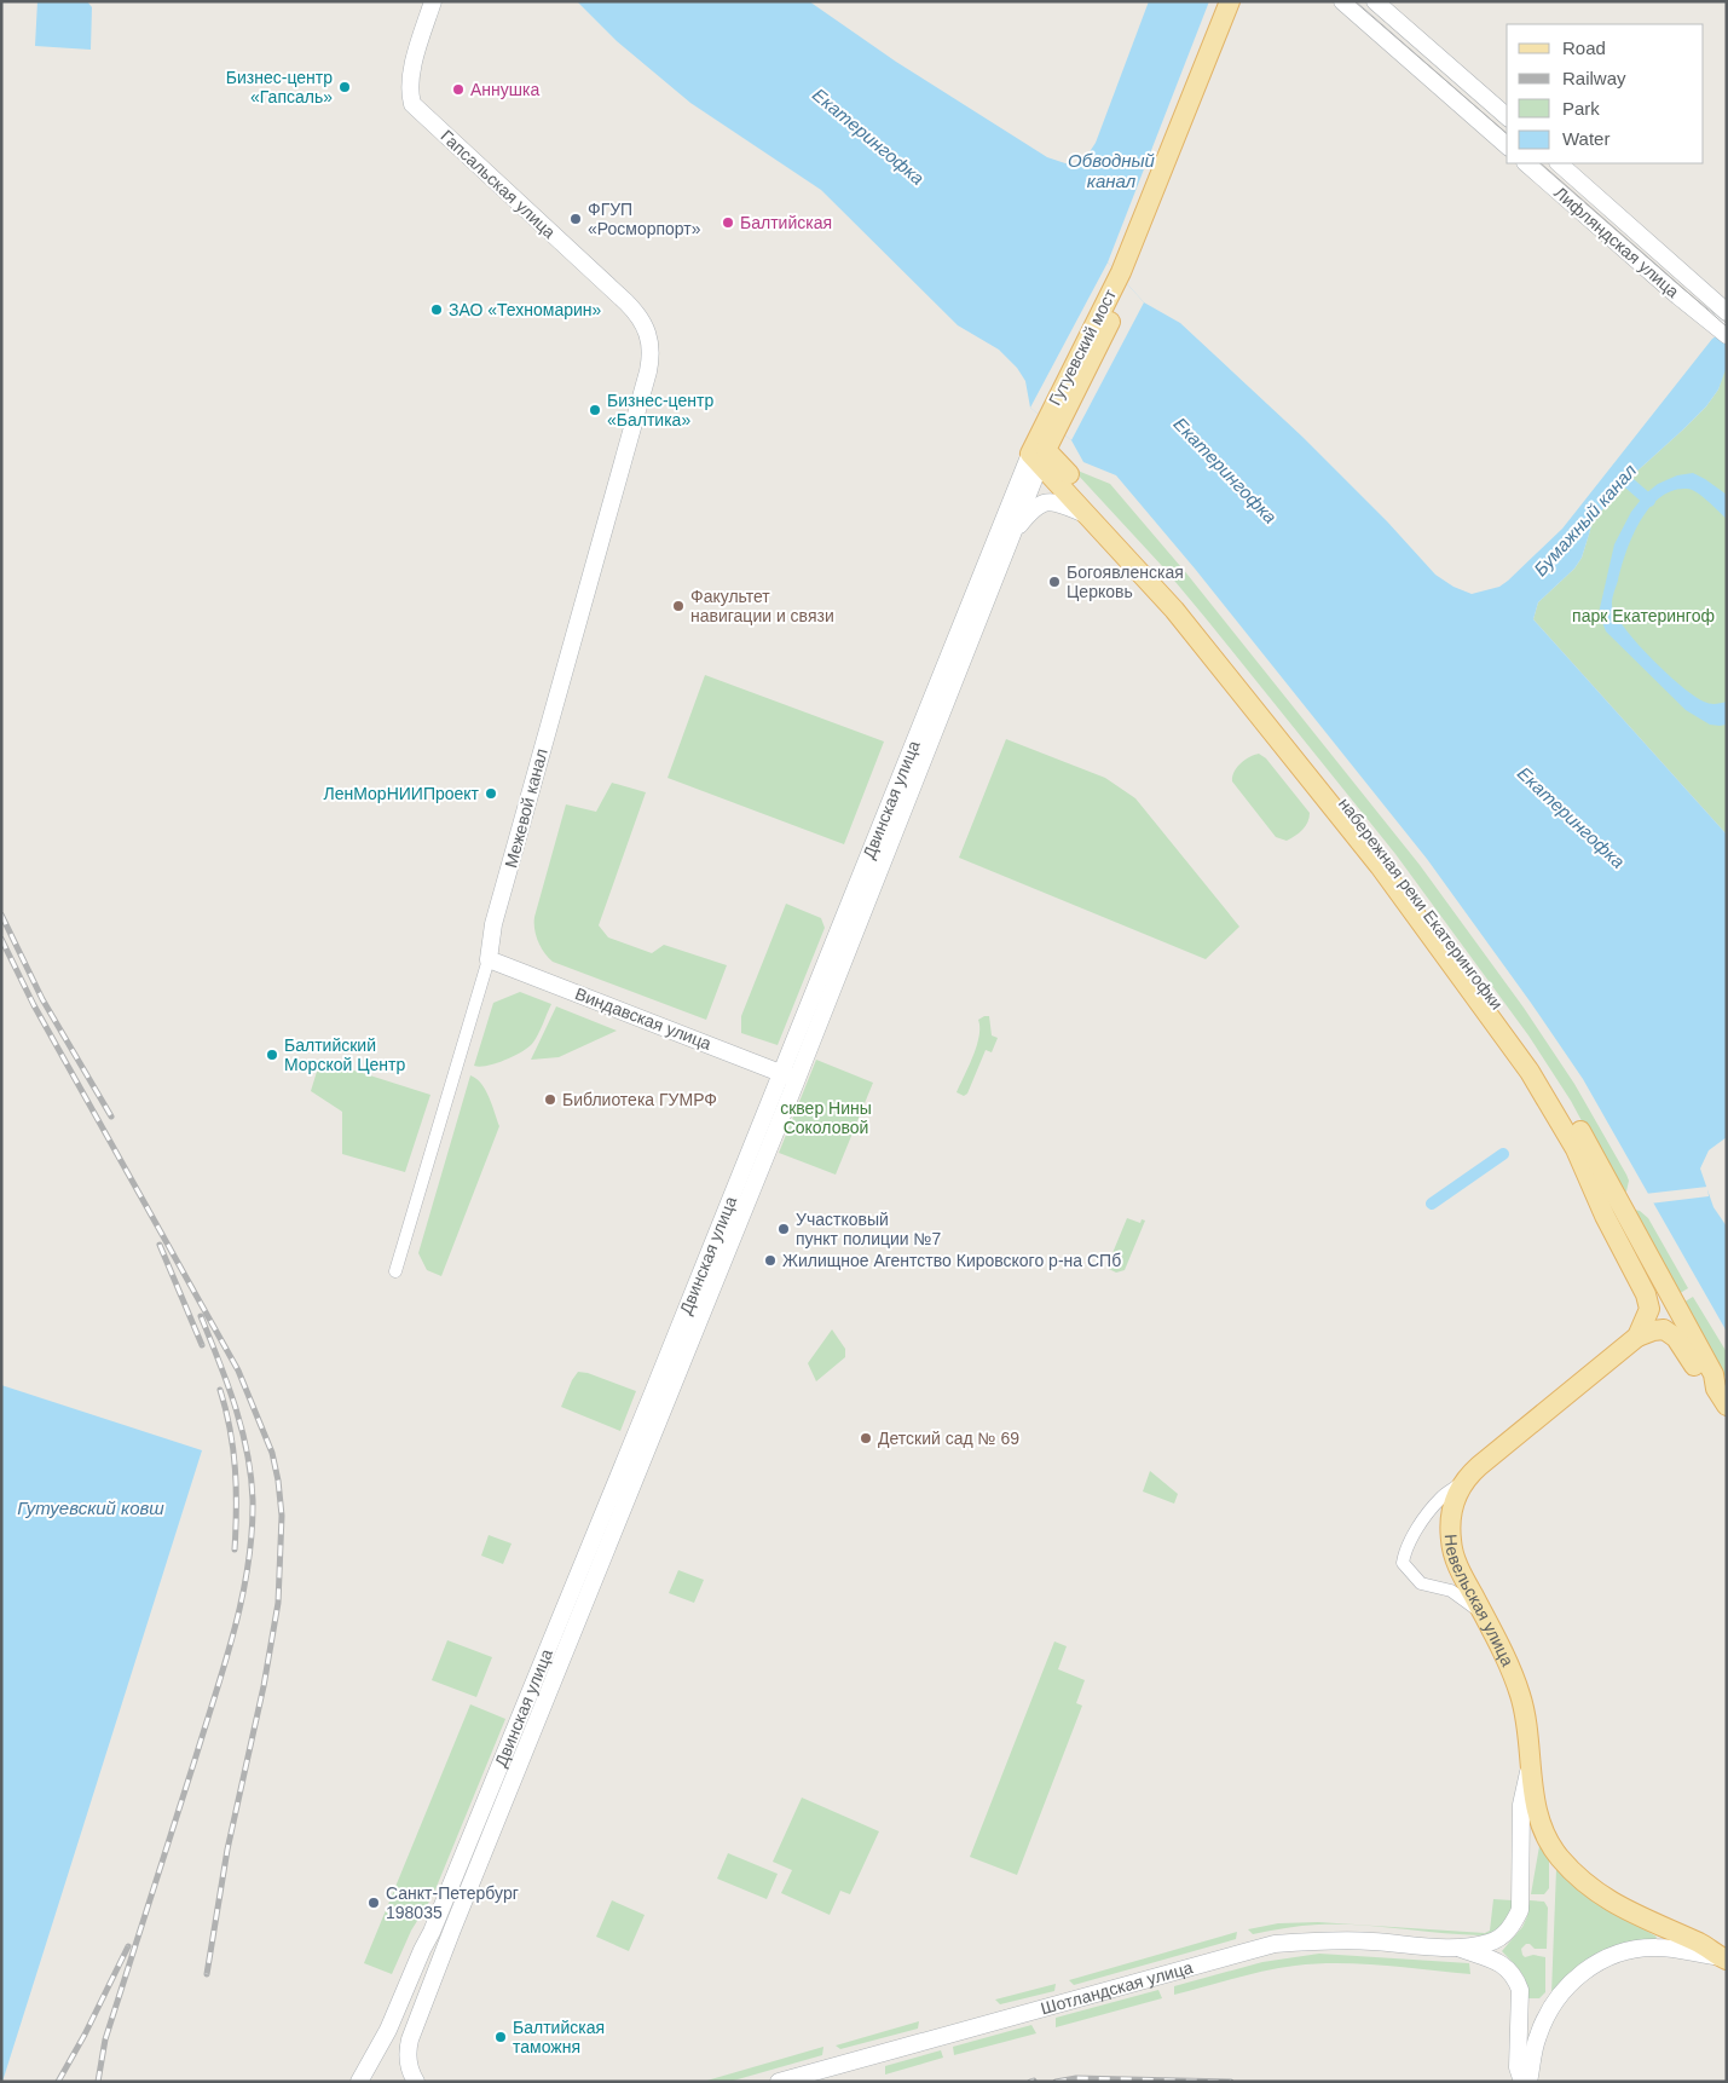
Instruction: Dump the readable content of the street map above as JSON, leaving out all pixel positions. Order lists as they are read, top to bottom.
{
  "streets": {
    "main road": [
      "Гутуевский мост",
      "Двинская улица",
      "набережная реки Екатерингофки",
      "Невельская улица"
    ],
    "street": [
      "Гапсальская улица",
      "Лифляндская улица",
      "Межевой канал",
      "Виндавская улица",
      "Шотландская улица"
    ]
  },
  "crossings": [
    ["Гапсальская улица", "Межевой канал"],
    ["Гутуевский мост", "Двинская улица"],
    ["Двинская улица", "набережная реки Екатерингофки"],
    ["Двинская улица", "Виндавская улица"],
    ["Межевой канал", "Виндавская улица"],
    ["набережная реки Екатерингофки", "Невельская улица"],
    ["Невельская улица", "Шотландская улица"]
  ],
  "water": [
    "Екатерингофка",
    "Обводный канал",
    "Бумажный канал",
    "Гутуевский ковш"
  ],
  "parks": ["парк Екатерингоф", "сквер Нины Соколовой"],
  "places": [
    "Бизнес-центр «Гапсаль»",
    "Аннушка",
    "ФГУП «Росморпорт»",
    "Балтийская",
    "ЗАО «Техномарин»",
    "Бизнес-центр «Балтика»",
    "Богоявленская Церковь",
    "Факультет навигации и связи",
    "ЛенМорНИИПроект",
    "Балтийский Морской Центр",
    "Библиотека ГУМРФ",
    "Участковый пункт полиции №7",
    "Жилищное Агентство Кировского р-на СПб",
    "Детский сад № 69",
    "Санкт-Петербург 198035",
    "Балтийская таможня"
  ],
  "legend": [
    "Road",
    "Railway",
    "Park",
    "Water"
  ]
}
